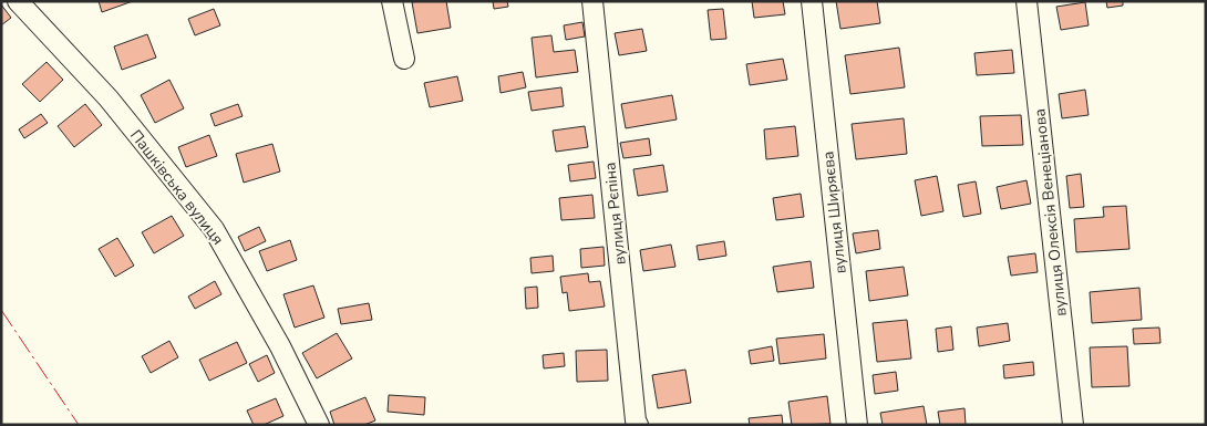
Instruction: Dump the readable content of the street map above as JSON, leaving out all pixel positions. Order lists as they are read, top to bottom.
{
  "streets": {
    "street": [
      "Пашківська вулиця",
      "вулиця Ширяєва",
      "вулиця Олексія Венеціанова",
      "вулиця Рєпіна"
    ]
  }
}
